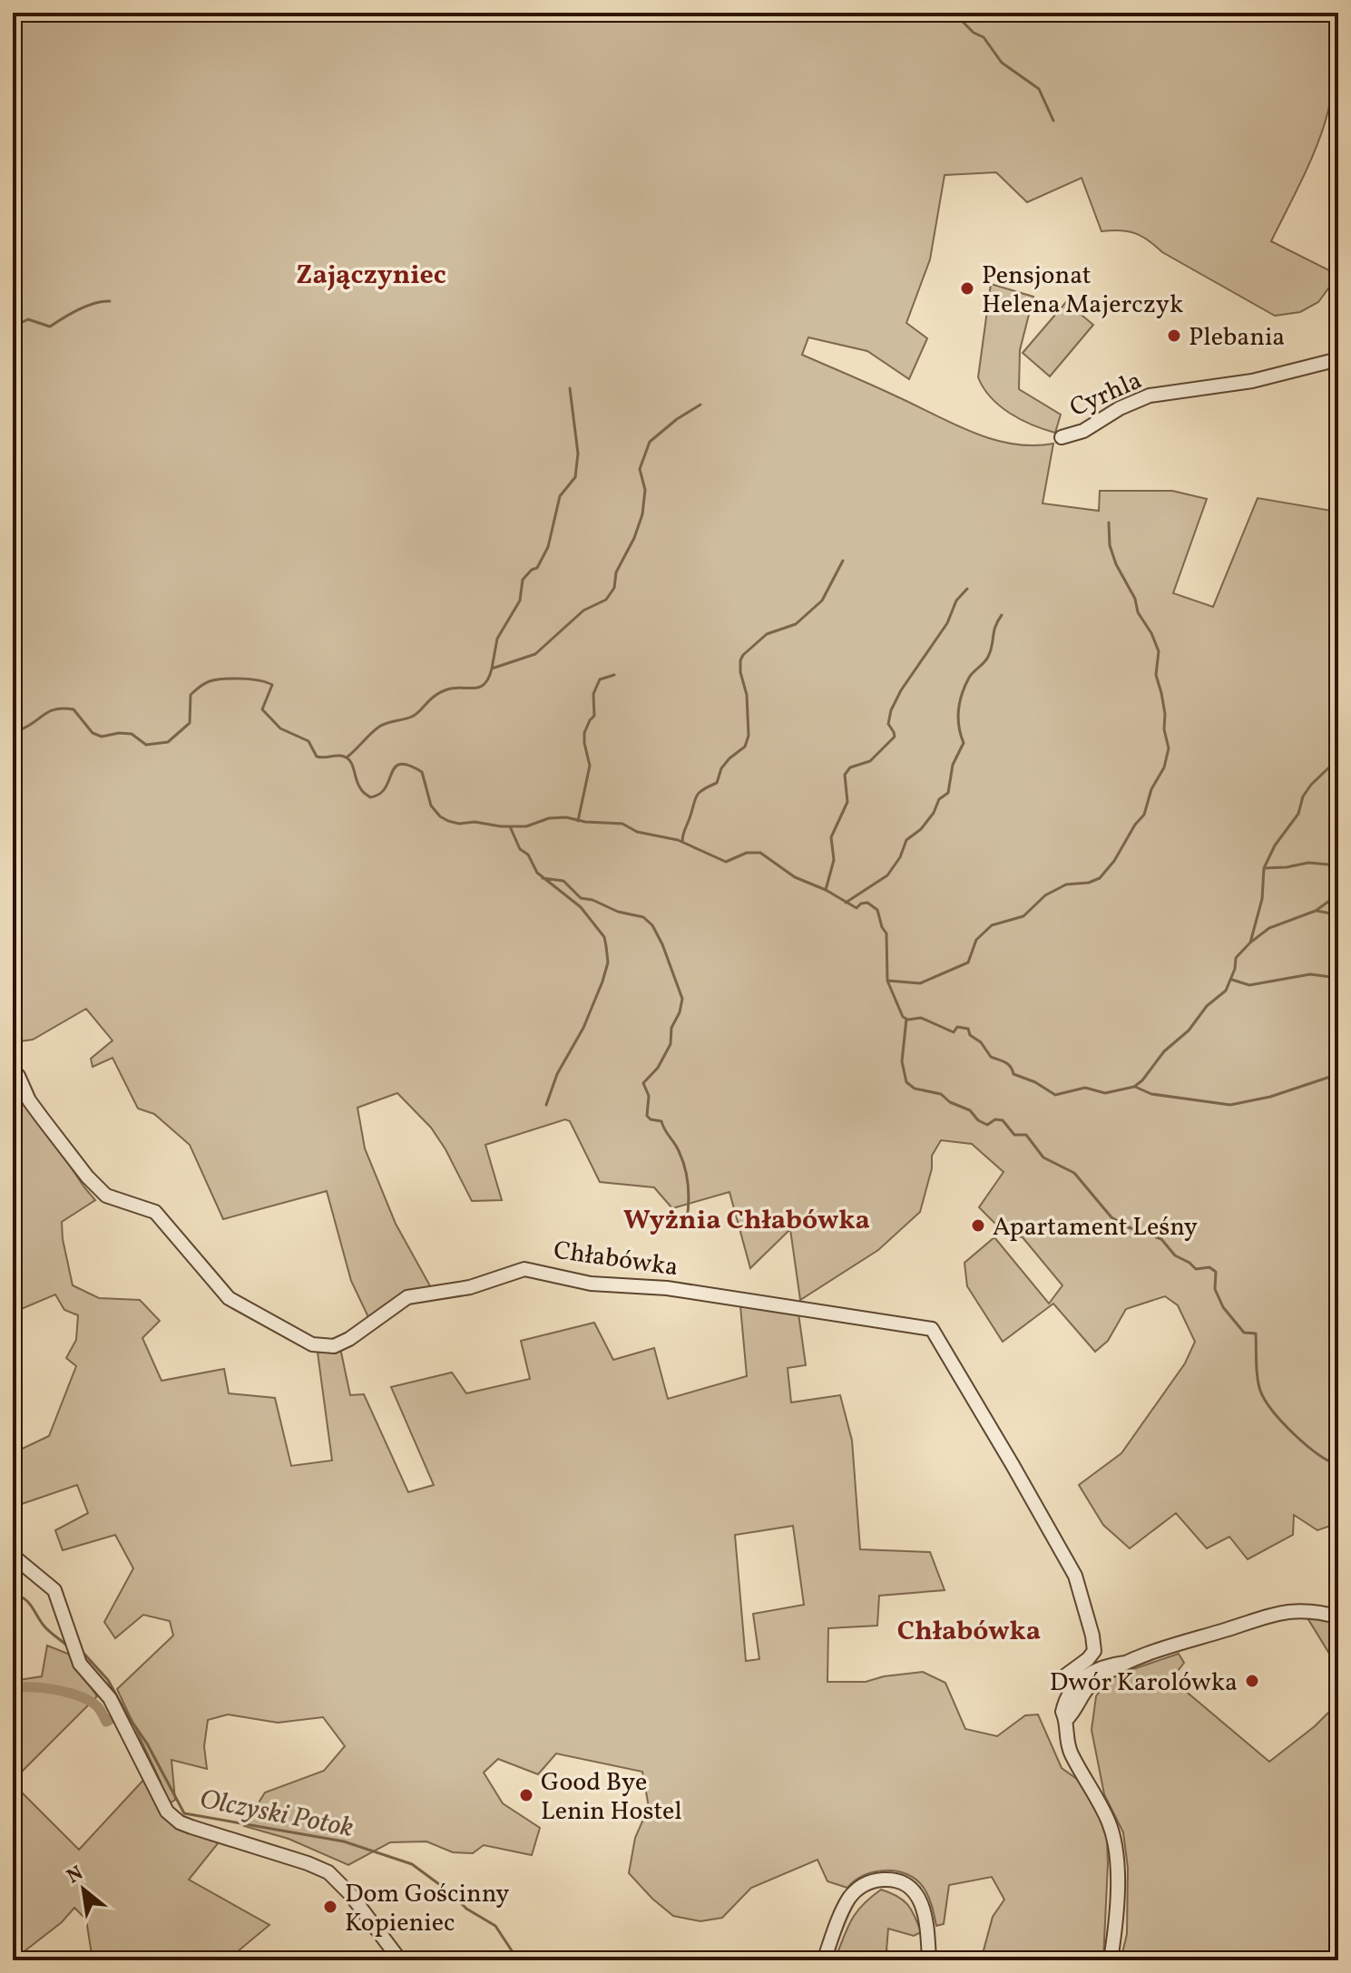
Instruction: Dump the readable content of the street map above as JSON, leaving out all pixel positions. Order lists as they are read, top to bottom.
{
  "streets": {
    "street": ["Cyrhla", "Chłabówka"]
  },
  "districts": ["Zajączyniec", "Wyżnia Chłabówka", "Chłabówka"],
  "water": ["Olczyski Potok"],
  "places": [
    "Pensjonat Helena Majerczyk",
    "Plebania",
    "Apartament Leśny",
    "Dwór Karolówka",
    "Good Bye Lenin Hostel",
    "Dom Gościnny Kopieniec"
  ],
  "north": "top left"
}
